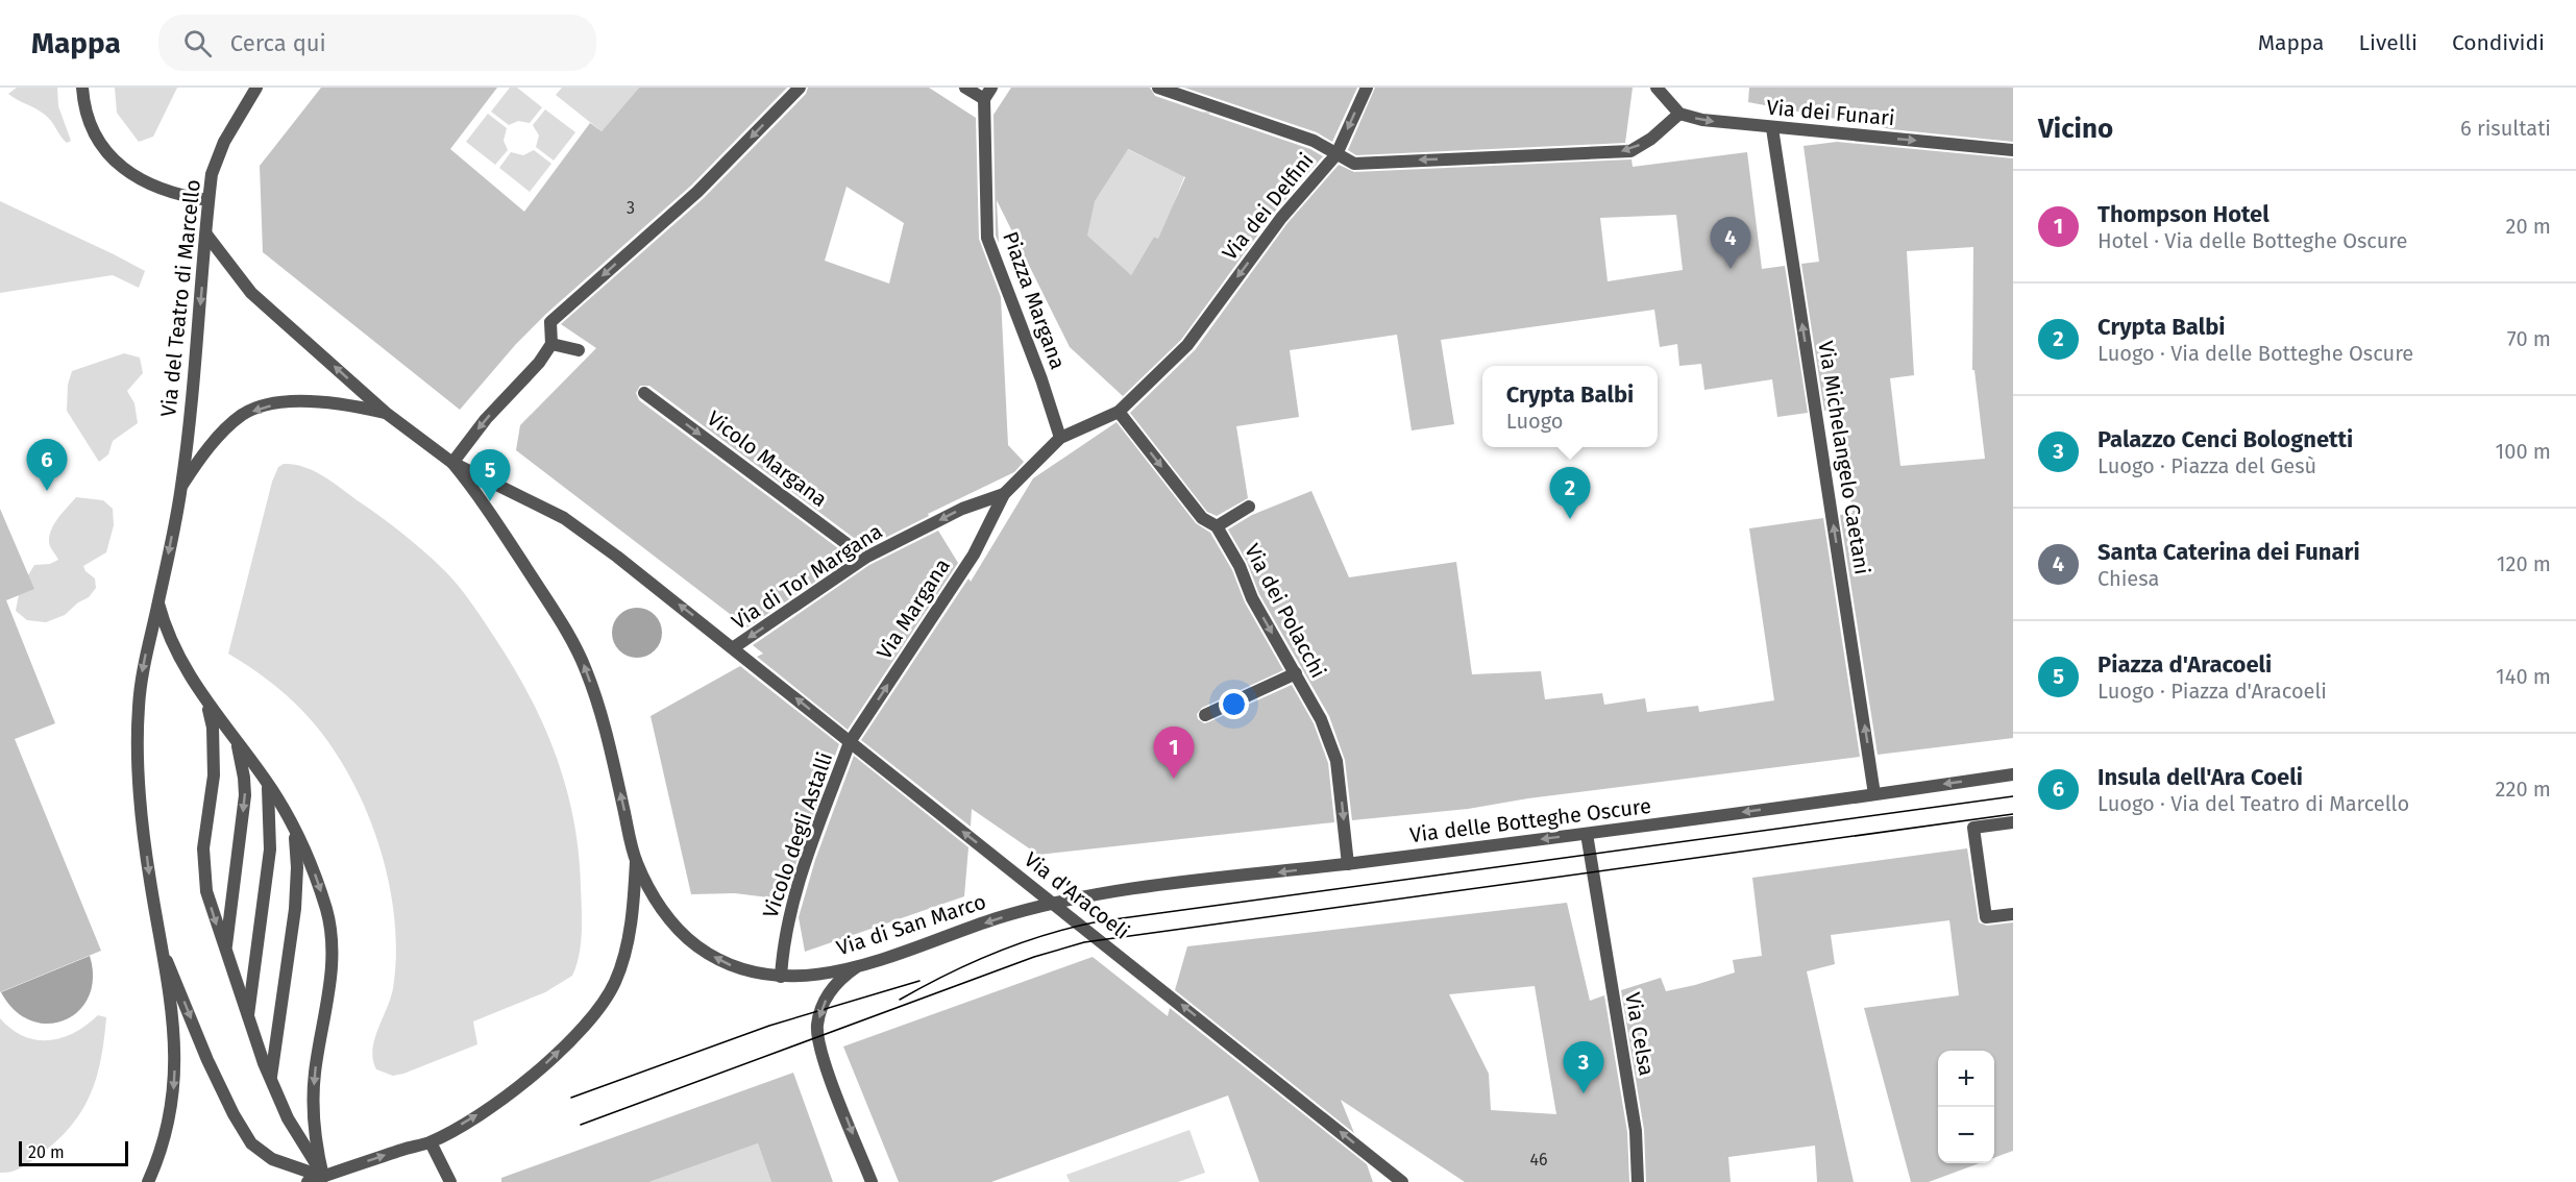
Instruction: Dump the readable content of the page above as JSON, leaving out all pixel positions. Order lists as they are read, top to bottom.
{
  "streets": {
    "street": [
      "Via dei Funari",
      "Via dei Delfini",
      "Via del Teatro di Marcello",
      "Piazza Margana",
      "Via Michelangelo Caetani",
      "Vicolo Margana",
      "Via di Tor Margana",
      "Via Margana",
      "Via dei Polacchi",
      "Via delle Botteghe Oscure",
      "Vicolo degli Astalli",
      "Via d'Aracoeli",
      "Via di San Marco",
      "Via Celsa"
    ]
  },
  "crossings": [
    ["Via dei Funari", "Via dei Delfini"],
    ["Via dei Funari", "Via Michelangelo Caetani"],
    ["Via dei Delfini", "Via dei Polacchi"],
    ["Via Michelangelo Caetani", "Via delle Botteghe Oscure"],
    ["Vicolo Margana", "Via di Tor Margana"],
    ["Via di Tor Margana", "Via Margana"],
    ["Via di Tor Margana", "Via d'Aracoeli"],
    ["Via Margana", "Vicolo degli Astalli"],
    ["Via Margana", "Via d'Aracoeli"],
    ["Via dei Polacchi", "Via delle Botteghe Oscure"],
    ["Via delle Botteghe Oscure", "Via d'Aracoeli"],
    ["Via delle Botteghe Oscure", "Via di San Marco"],
    ["Via delle Botteghe Oscure", "Via Celsa"],
    ["Vicolo degli Astalli", "Via d'Aracoeli"],
    ["Vicolo degli Astalli", "Via di San Marco"],
    ["Via d'Aracoeli", "Via di San Marco"]
  ],
  "one_way": [
    "Via dei Funari",
    "Via dei Delfini",
    "Via Michelangelo Caetani",
    "Vicolo Margana",
    "Via di Tor Margana",
    "Via Margana",
    "Via dei Polacchi",
    "Via delle Botteghe Oscure",
    "Via d'Aracoeli",
    "Via di San Marco"
  ],
  "house_numbers": ["3", "46"],
  "scale_bar": "20 m",
  "page": {
    "header": "Mappa",
    "search": "Cerca qui",
    "nav": ["Mappa", "Livelli", "Condividi"],
    "heading": ["Vicino", "6 risultati"],
    "list": [
      {
        "mark": "1",
        "name": "Thompson Hotel",
        "note": "Hotel · Via delle Botteghe Oscure",
        "value": "20 m"
      },
      {
        "mark": "2",
        "name": "Crypta Balbi",
        "note": "Luogo · Via delle Botteghe Oscure",
        "value": "70 m"
      },
      {
        "mark": "3",
        "name": "Palazzo Cenci Bolognetti",
        "note": "Luogo · Piazza del Gesù",
        "value": "100 m"
      },
      {
        "mark": "4",
        "name": "Santa Caterina dei Funari",
        "note": "Chiesa",
        "value": "120 m"
      },
      {
        "mark": "5",
        "name": "Piazza d'Aracoeli",
        "note": "Luogo · Piazza d'Aracoeli",
        "value": "140 m"
      },
      {
        "mark": "6",
        "name": "Insula dell'Ara Coeli",
        "note": "Luogo · Via del Teatro di Marcello",
        "value": "220 m"
      }
    ],
    "pins": [
      "4",
      "6",
      "5",
      "2",
      "1",
      "3"
    ],
    "popup": ["Crypta Balbi", "Luogo"],
    "map_buttons": ["+", "−"],
    "scale": "20 m"
  }
}
